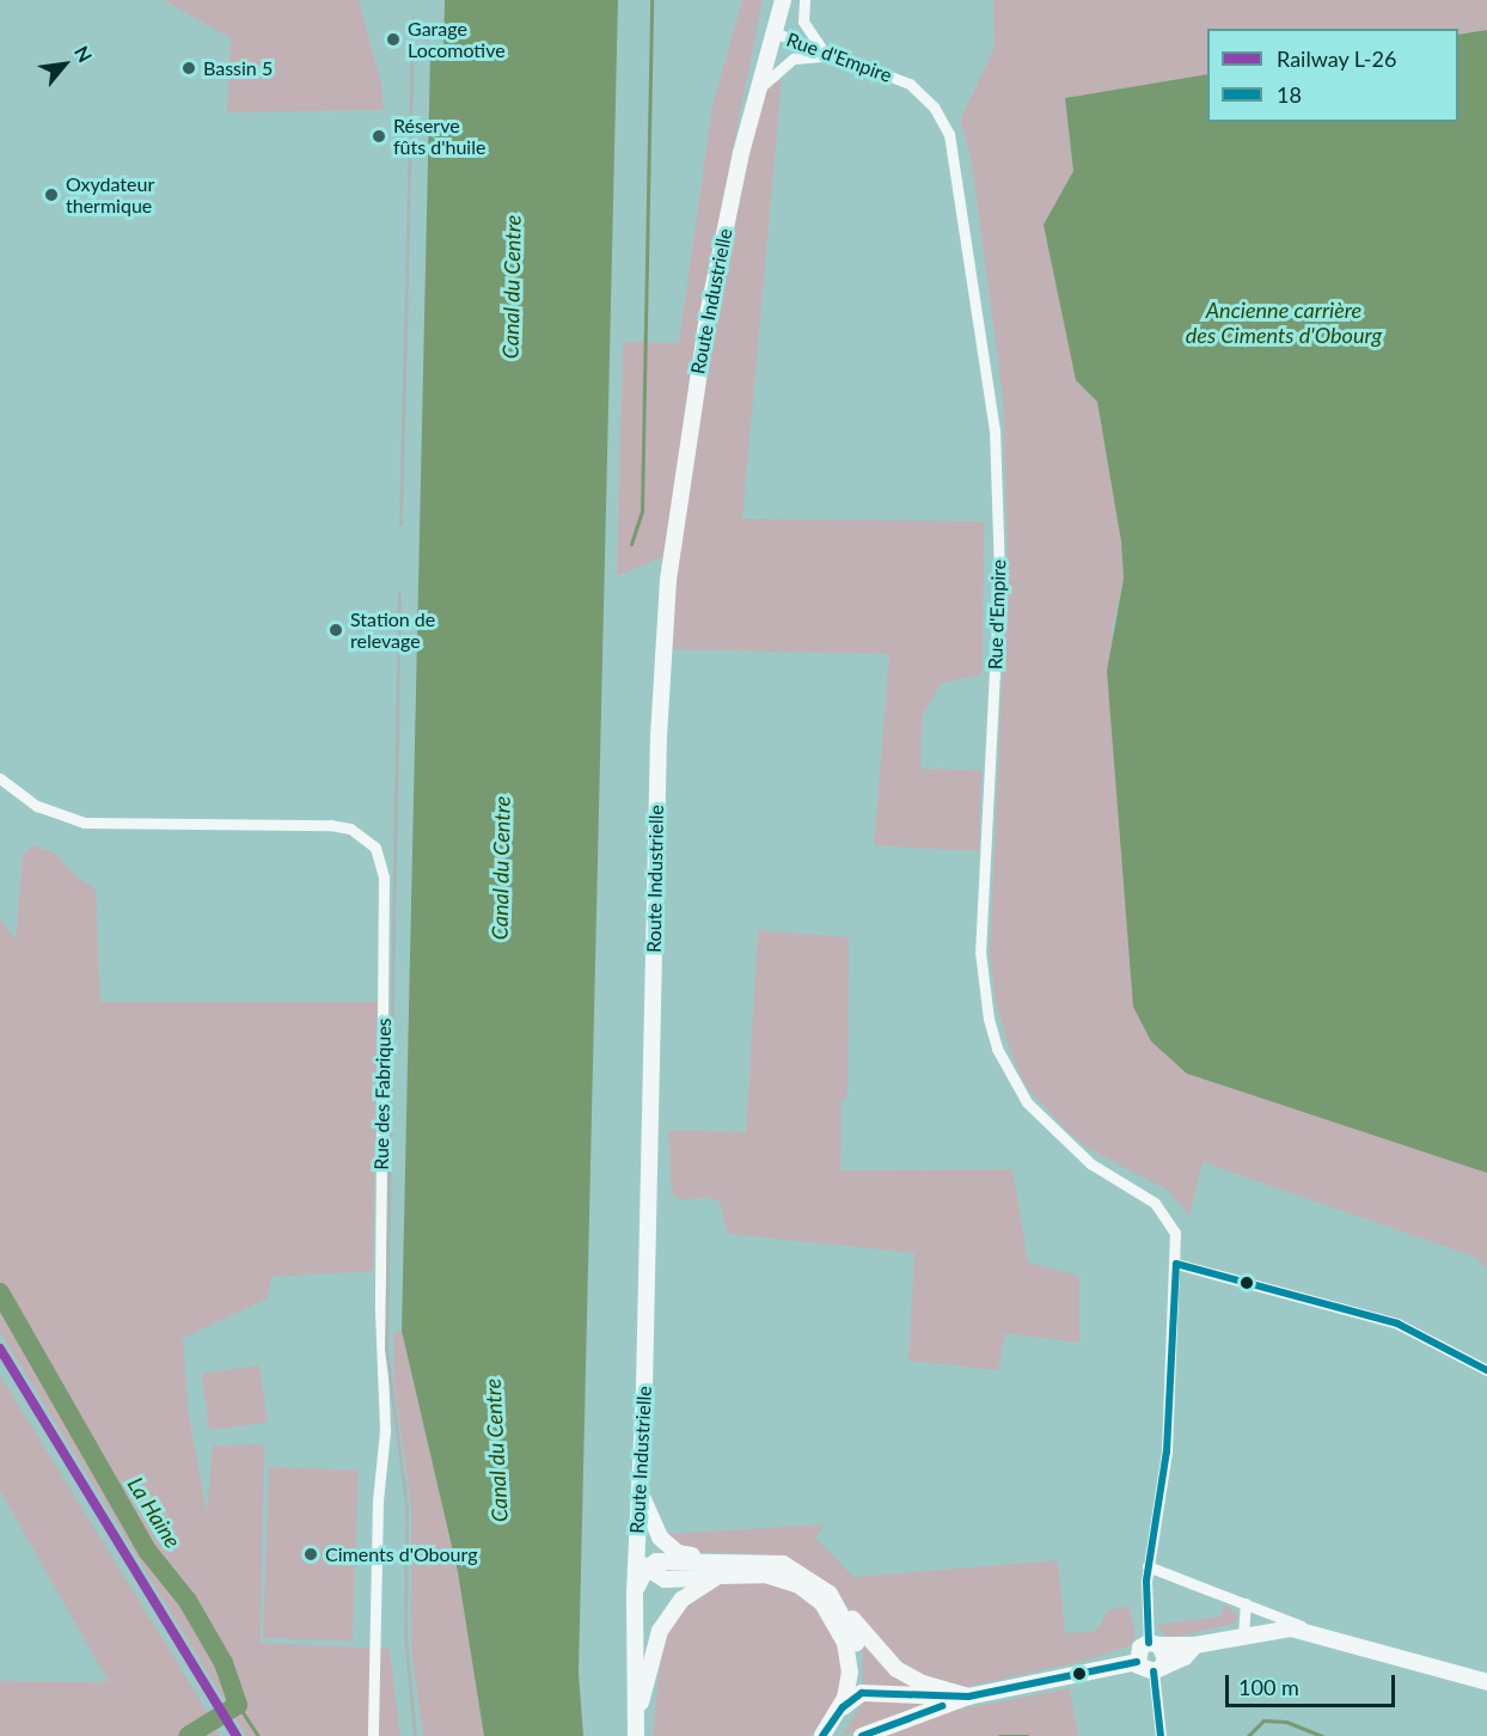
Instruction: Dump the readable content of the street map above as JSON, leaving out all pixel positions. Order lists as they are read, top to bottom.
{
  "streets": {
    "main road": ["Rue d'Empire", "Route Industrielle"],
    "street": ["Rue des Fabriques"]
  },
  "crossings": [
    ["Rue d'Empire", "Route Industrielle"]
  ],
  "water": ["Canal du Centre", "Ancienne carrière des Ciments d'Obourg", "La Haine"],
  "places": [
    "Garage Locomotive",
    "Bassin 5",
    "Réserve fûts d'huile",
    "Oxydateur thermique",
    "Station de relevage",
    "Ciments d'Obourg"
  ],
  "lines": ["transit line 18", "rail line L-26"],
  "legend": ["Railway L-26", "18"],
  "scale_bar": "100 m",
  "north": "top right"
}
